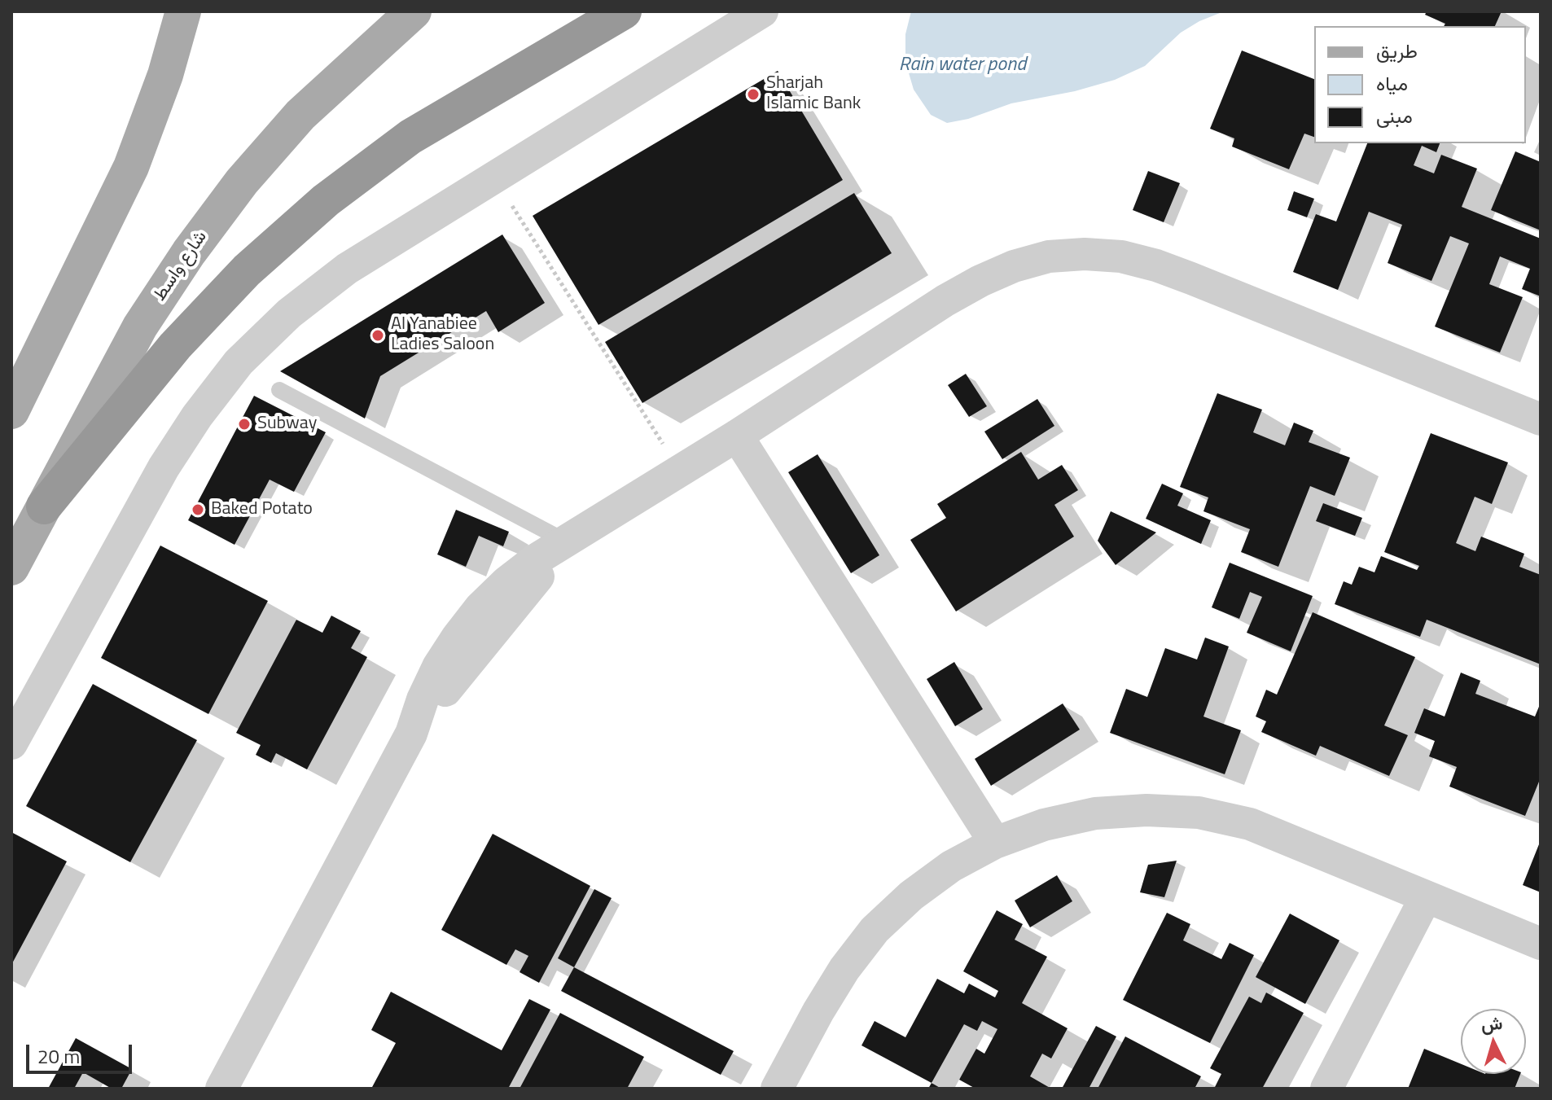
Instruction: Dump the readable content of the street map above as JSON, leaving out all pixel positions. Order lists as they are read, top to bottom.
{
  "streets": {
    "main road": ["شارع واسط"]
  },
  "water": ["Rain water pond"],
  "places": [
    "Sharjah Islamic Bank",
    "Al Yanabiee Ladies Saloon",
    "Subway",
    "Baked Potato"
  ],
  "legend": ["طريق", "مياه", "مبنى"],
  "scale_bar": "20 m",
  "north": "top"
}
